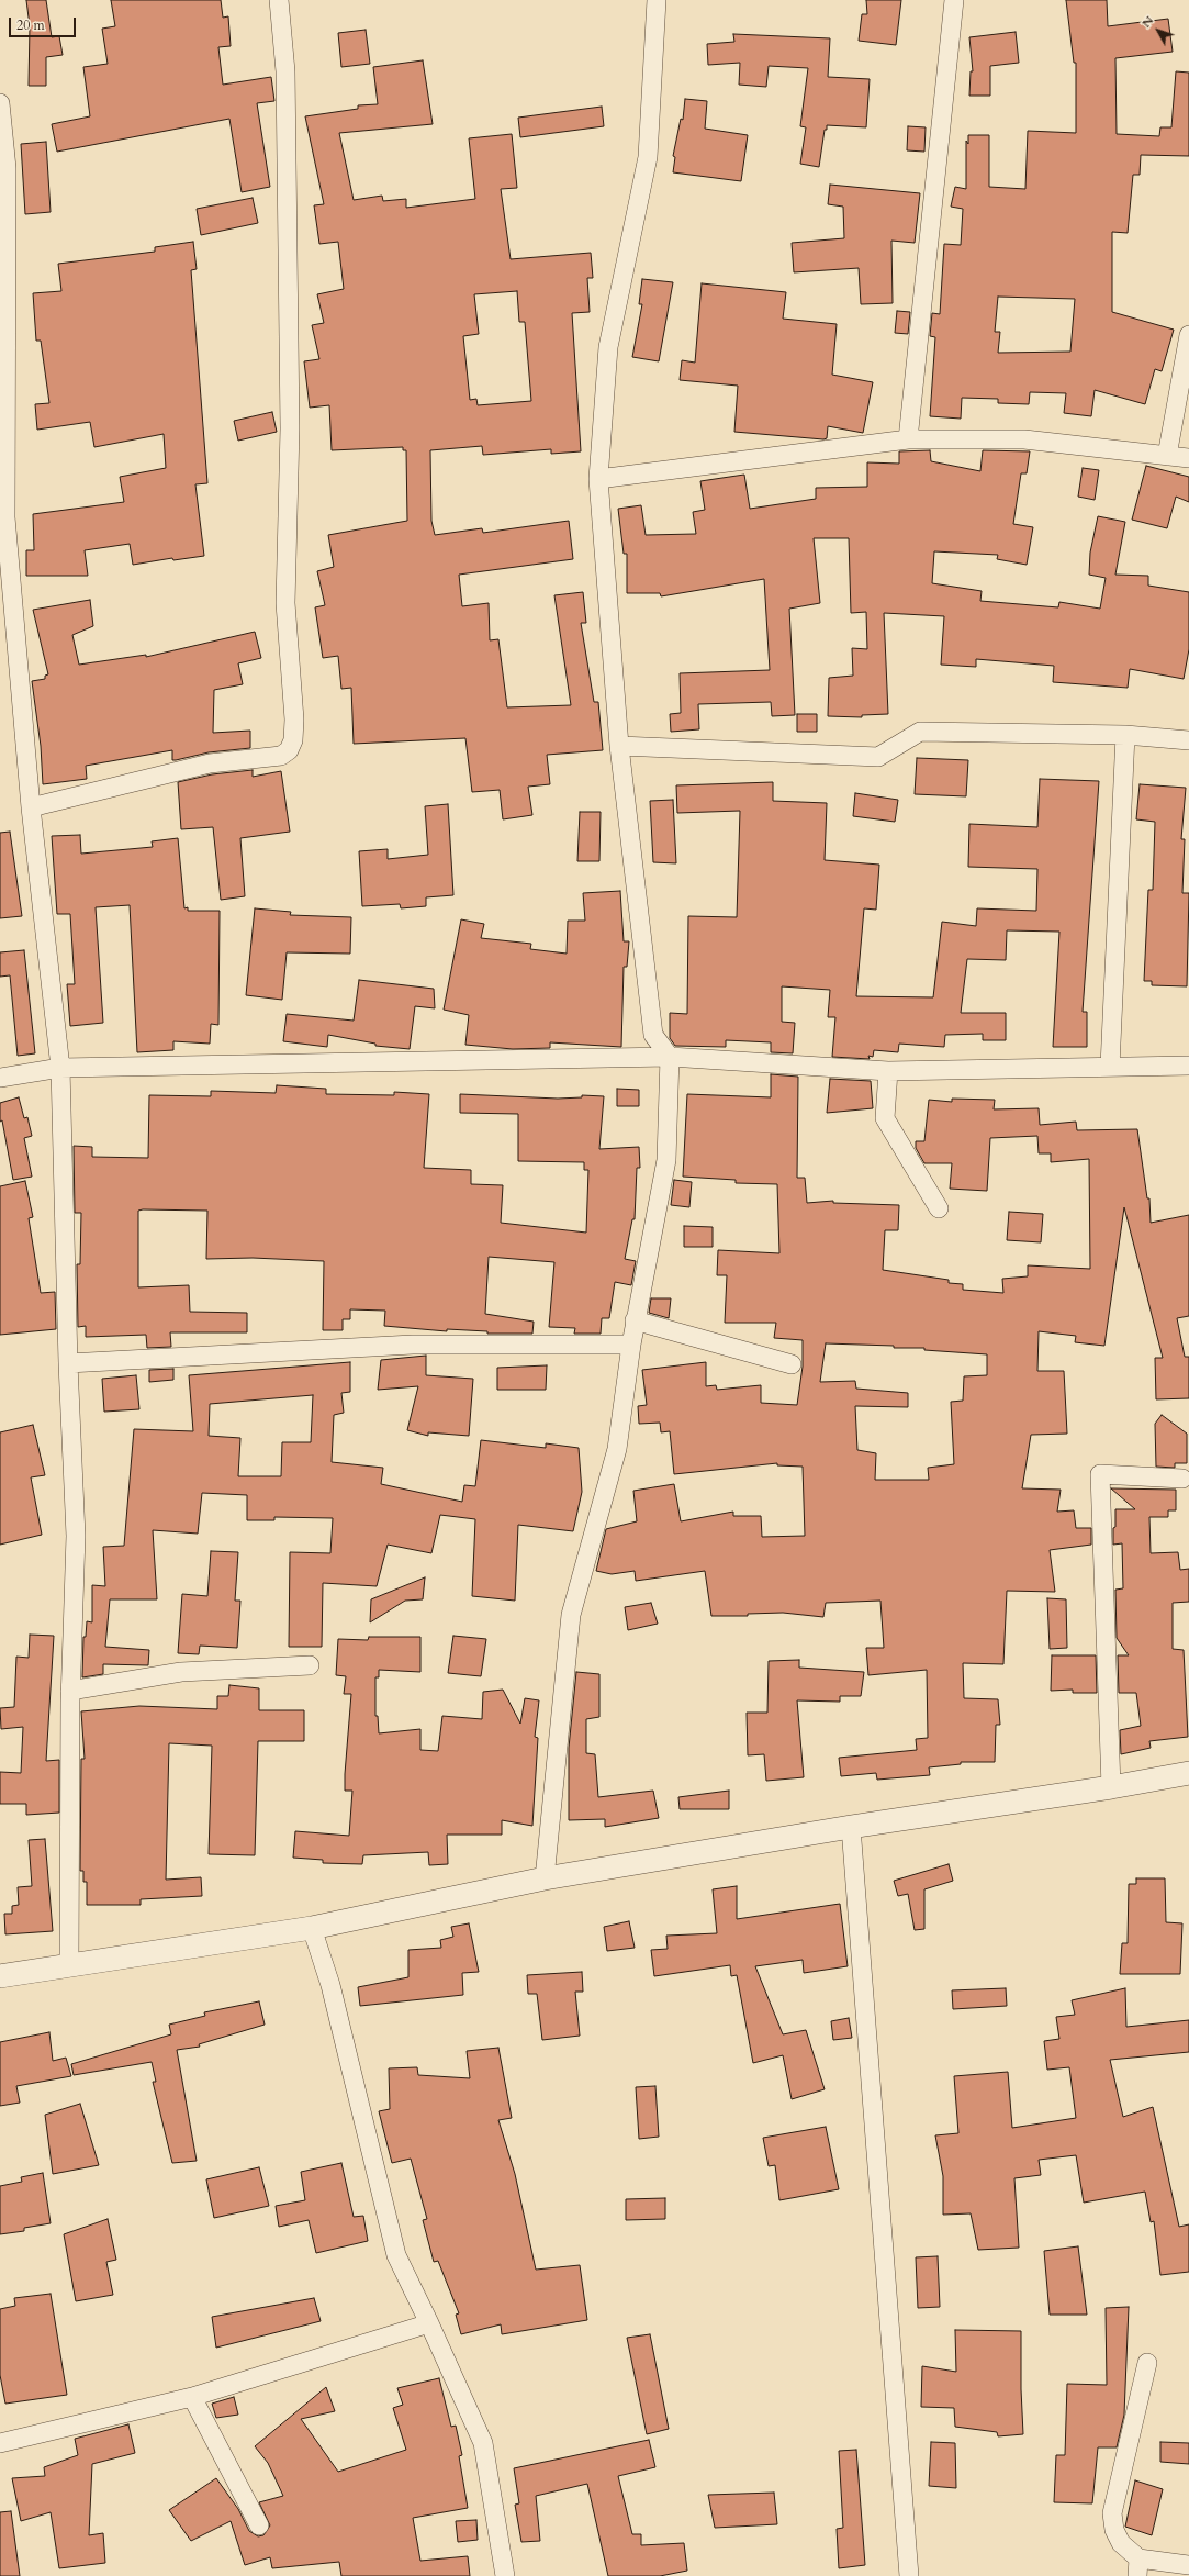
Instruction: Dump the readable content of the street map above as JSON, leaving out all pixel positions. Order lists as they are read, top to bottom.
{
  "scale_bar": "20 m",
  "north": "top left"
}
